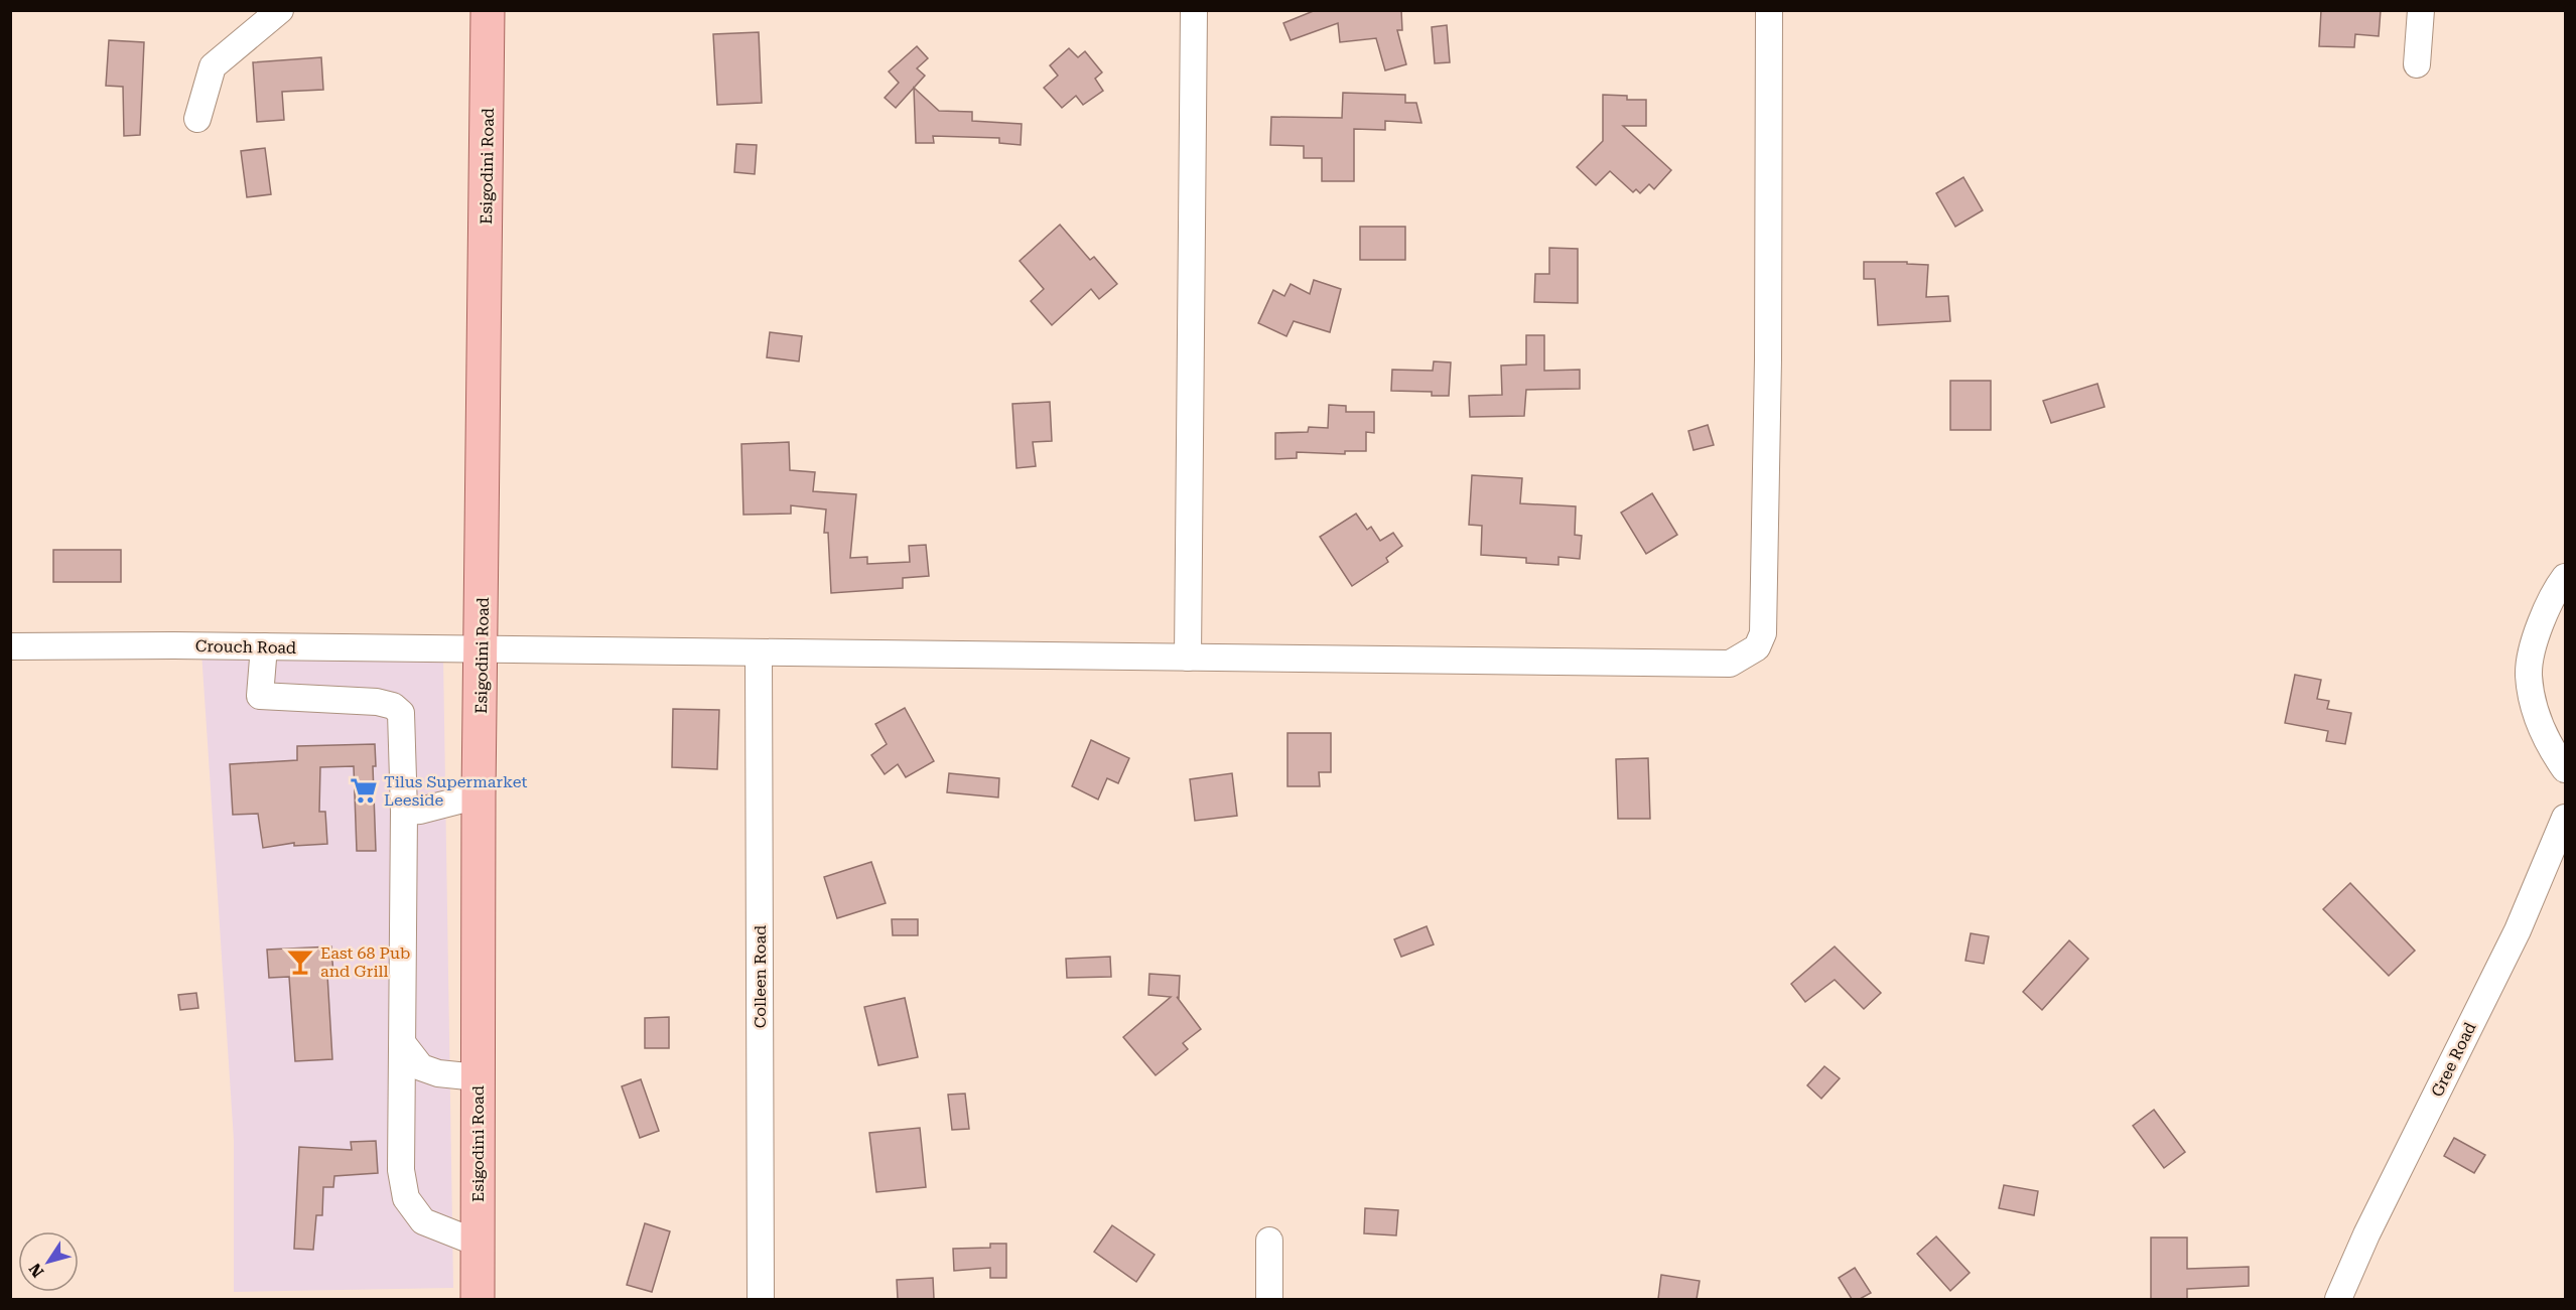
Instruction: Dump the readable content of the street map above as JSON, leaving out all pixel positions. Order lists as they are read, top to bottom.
{
  "streets": {
    "main road": ["Esigodini Road"],
    "street": ["Crouch Road", "Colleen Road", "Gree Road"]
  },
  "crossings": [
    ["Esigodini Road", "Crouch Road"],
    ["Crouch Road", "Colleen Road"]
  ],
  "places": {
    "supermarket": ["Tilus Supermarket Leeside"],
    "bar": ["East 68 Pub and Grill"]
  },
  "north": "bottom left"
}
